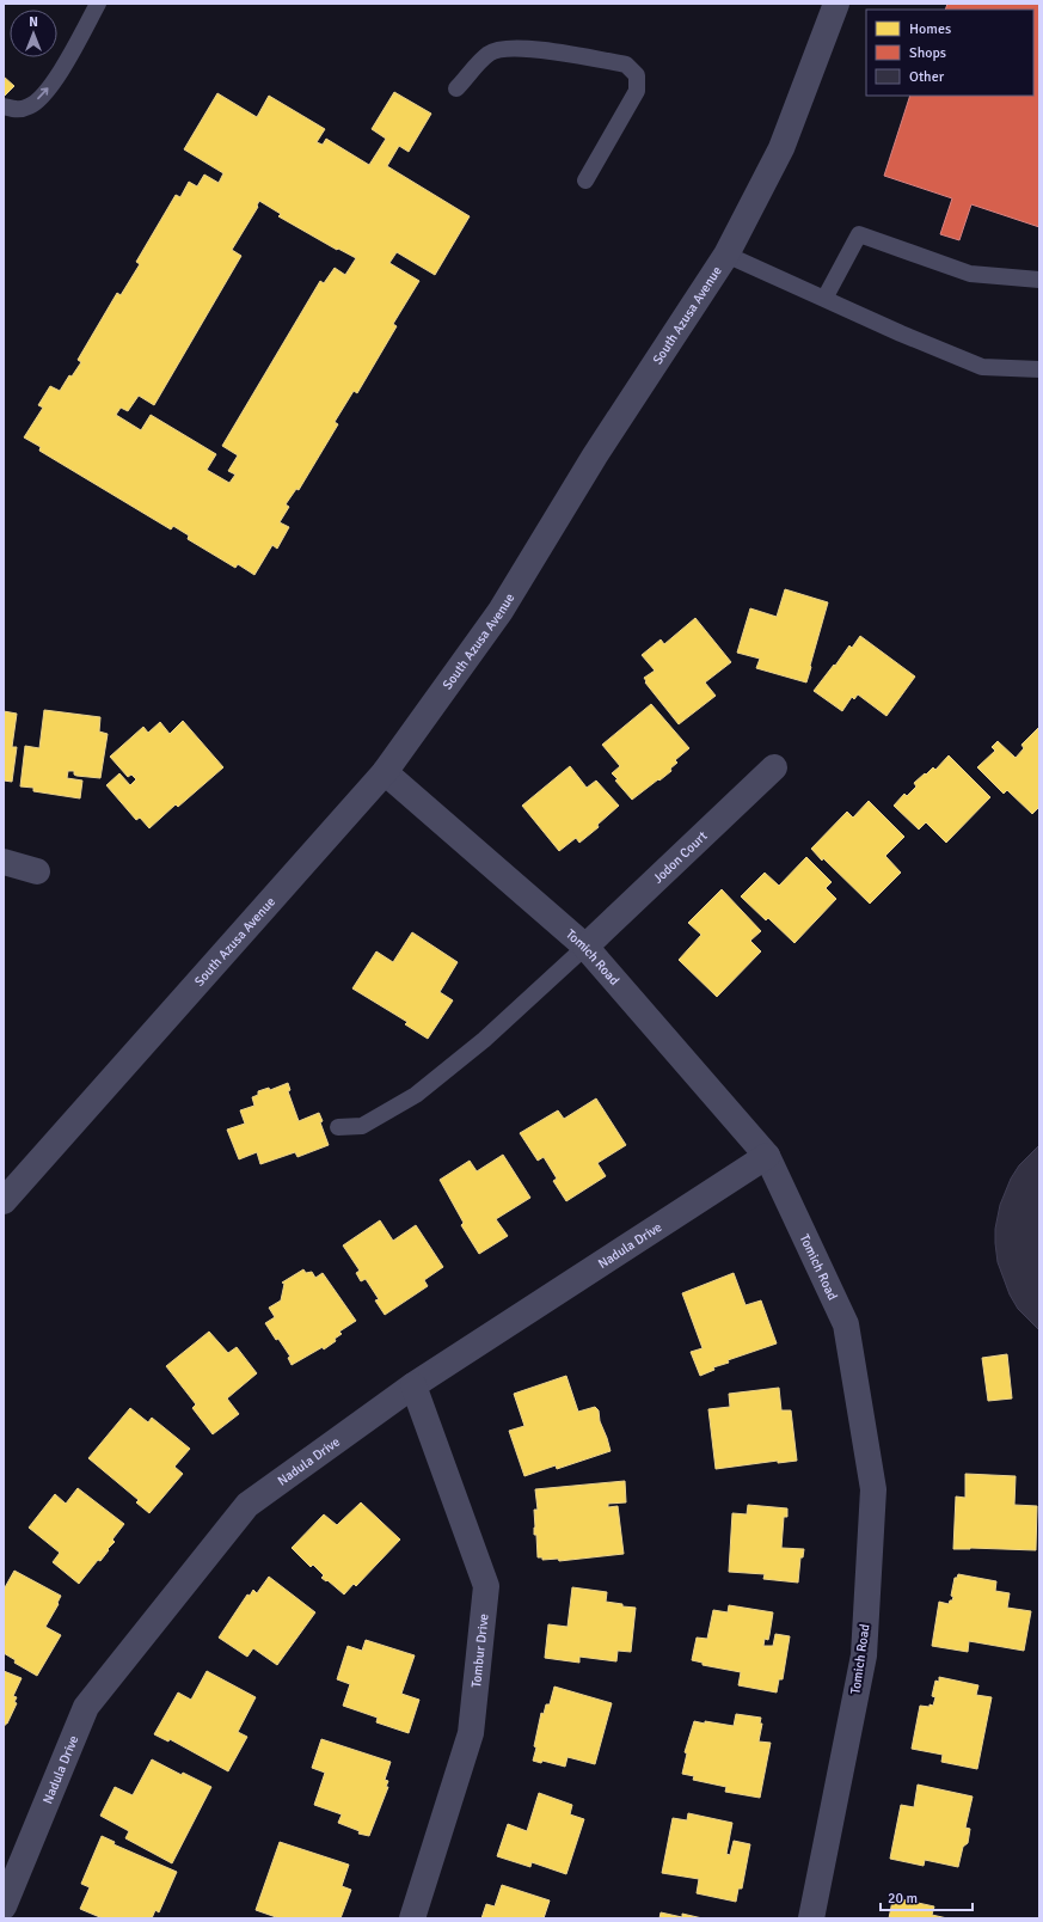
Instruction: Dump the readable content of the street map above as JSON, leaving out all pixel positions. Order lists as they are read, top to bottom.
{
  "streets": {
    "street": [
      "South Azusa Avenue",
      "Jodon Court",
      "Tomich Road",
      "Nadula Drive",
      "Tombur Drive"
    ]
  },
  "crossings": [
    ["South Azusa Avenue", "Tomich Road"],
    ["Jodon Court", "Tomich Road"],
    ["Tomich Road", "Nadula Drive"],
    ["Nadula Drive", "Tombur Drive"]
  ],
  "legend": ["Homes", "Shops", "Other"],
  "scale_bar": "20 m",
  "north": "top"
}
